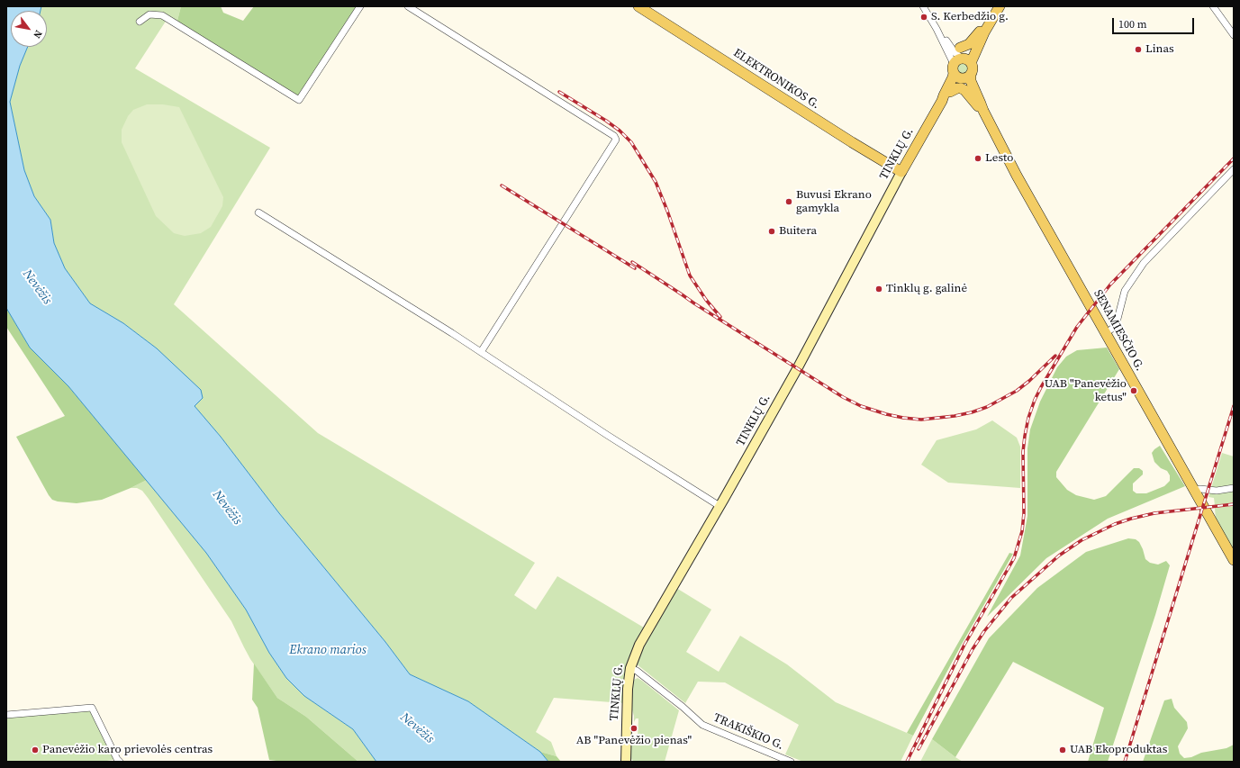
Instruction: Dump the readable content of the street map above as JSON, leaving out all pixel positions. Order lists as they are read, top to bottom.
{
  "streets": {
    "main road": ["ELEKTRONIKOS G.", "TINKLŲ G.", "SENAMIESČIO G."],
    "street": ["TRAKIŠKIO G."]
  },
  "crossings": [
    ["ELEKTRONIKOS G.", "TINKLŲ G."],
    ["TINKLŲ G.", "SENAMIESČIO G."],
    ["TINKLŲ G.", "TRAKIŠKIO G."]
  ],
  "water": ["Nevėžis", "Ekrano marios"],
  "places": [
    "S. Kerbedžio g.",
    "Linas",
    "Lesto",
    "Buvusi Ekrano gamykla",
    "Buitera",
    "Tinklų g. galinė",
    "UAB \"Panevėžio ketus\"",
    "AB \"Panevėžio pienas\"",
    "Panevėžio karo prievolės centras",
    "UAB Ekoproduktas"
  ],
  "scale_bar": "100 m",
  "north": "bottom right"
}
